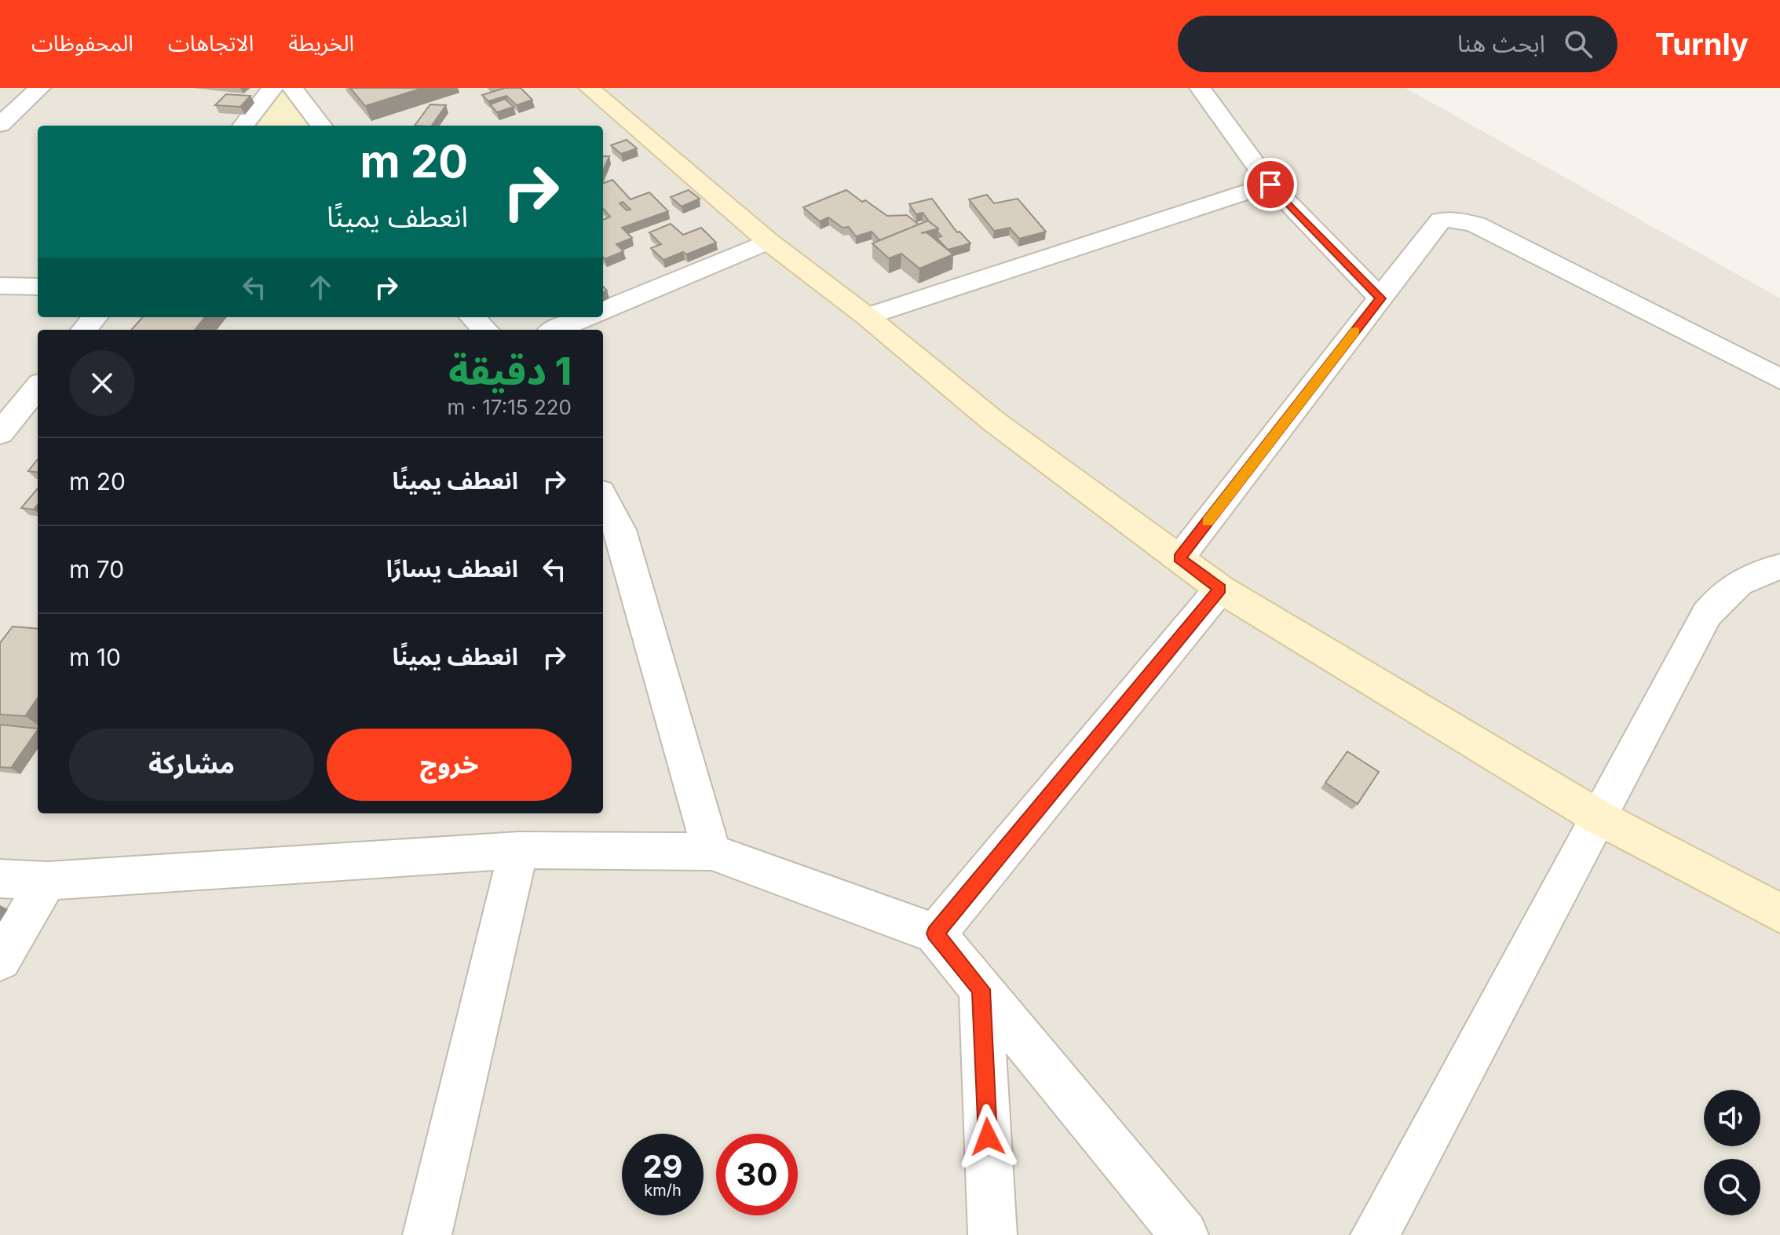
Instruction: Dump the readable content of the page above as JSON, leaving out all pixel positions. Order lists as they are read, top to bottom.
{
  "page": {
    "header": "Turnly",
    "search": "ابحث هنا",
    "nav": ["الخريطة", "الاتجاهات", "المحفوظات"],
    "turn": ["20 m", "انعطف يمينًا"],
    "heading": ["1 دقيقة", "220 m · 17:15"],
    "list": [
      {
        "name": "انعطف يمينًا",
        "value": "20 m"
      },
      {
        "name": "انعطف يسارًا",
        "value": "70 m"
      },
      {
        "name": "انعطف يمينًا",
        "value": "10 m"
      }
    ],
    "buttons": ["خروج", "مشاركة"],
    "speed": "29 km/h",
    "limit": "30"
  }
}
